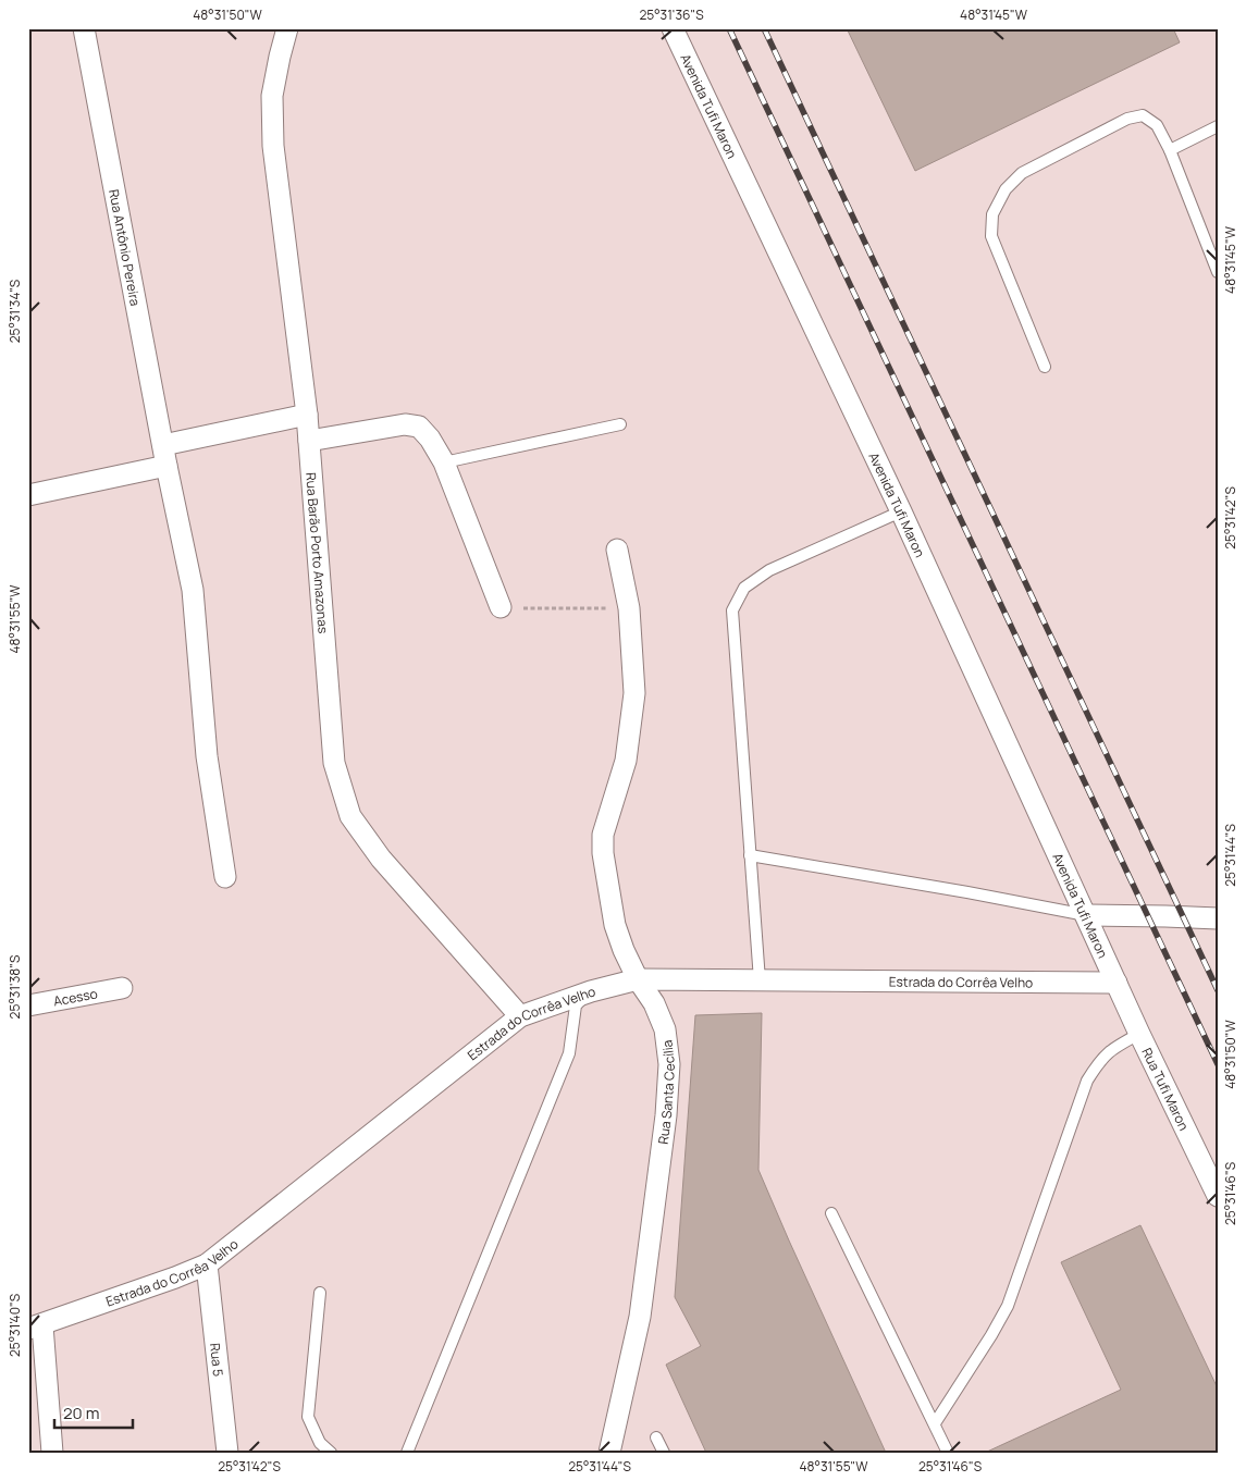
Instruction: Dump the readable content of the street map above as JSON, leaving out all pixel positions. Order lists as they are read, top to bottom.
{
  "streets": {
    "street": [
      "Avenida Tufi Maron",
      "Rua Antônio Pereira",
      "Rua Barão Porto Amazonas",
      "Estrada do Corrêa Velho",
      "Acesso",
      "Rua Tufi Maron",
      "Rua Santa Cecília",
      "Rua 5"
    ]
  },
  "crossings": [
    ["Avenida Tufi Maron", "Estrada do Corrêa Velho"],
    ["Avenida Tufi Maron", "Rua Tufi Maron"],
    ["Rua Barão Porto Amazonas", "Estrada do Corrêa Velho"],
    ["Estrada do Corrêa Velho", "Rua Tufi Maron"],
    ["Estrada do Corrêa Velho", "Rua Santa Cecília"],
    ["Estrada do Corrêa Velho", "Rua 5"]
  ],
  "scale_bar": "20 m",
  "coordinates": [
    "48°31'50\"W",
    "25°31'36\"S",
    "48°31'45\"W",
    "25°31'34\"S",
    "25°31'42\"S",
    "48°31'55\"W",
    "25°31'44\"S",
    "25°31'38\"S",
    "25°31'46\"S",
    "25°31'40\"S"
  ]
}
